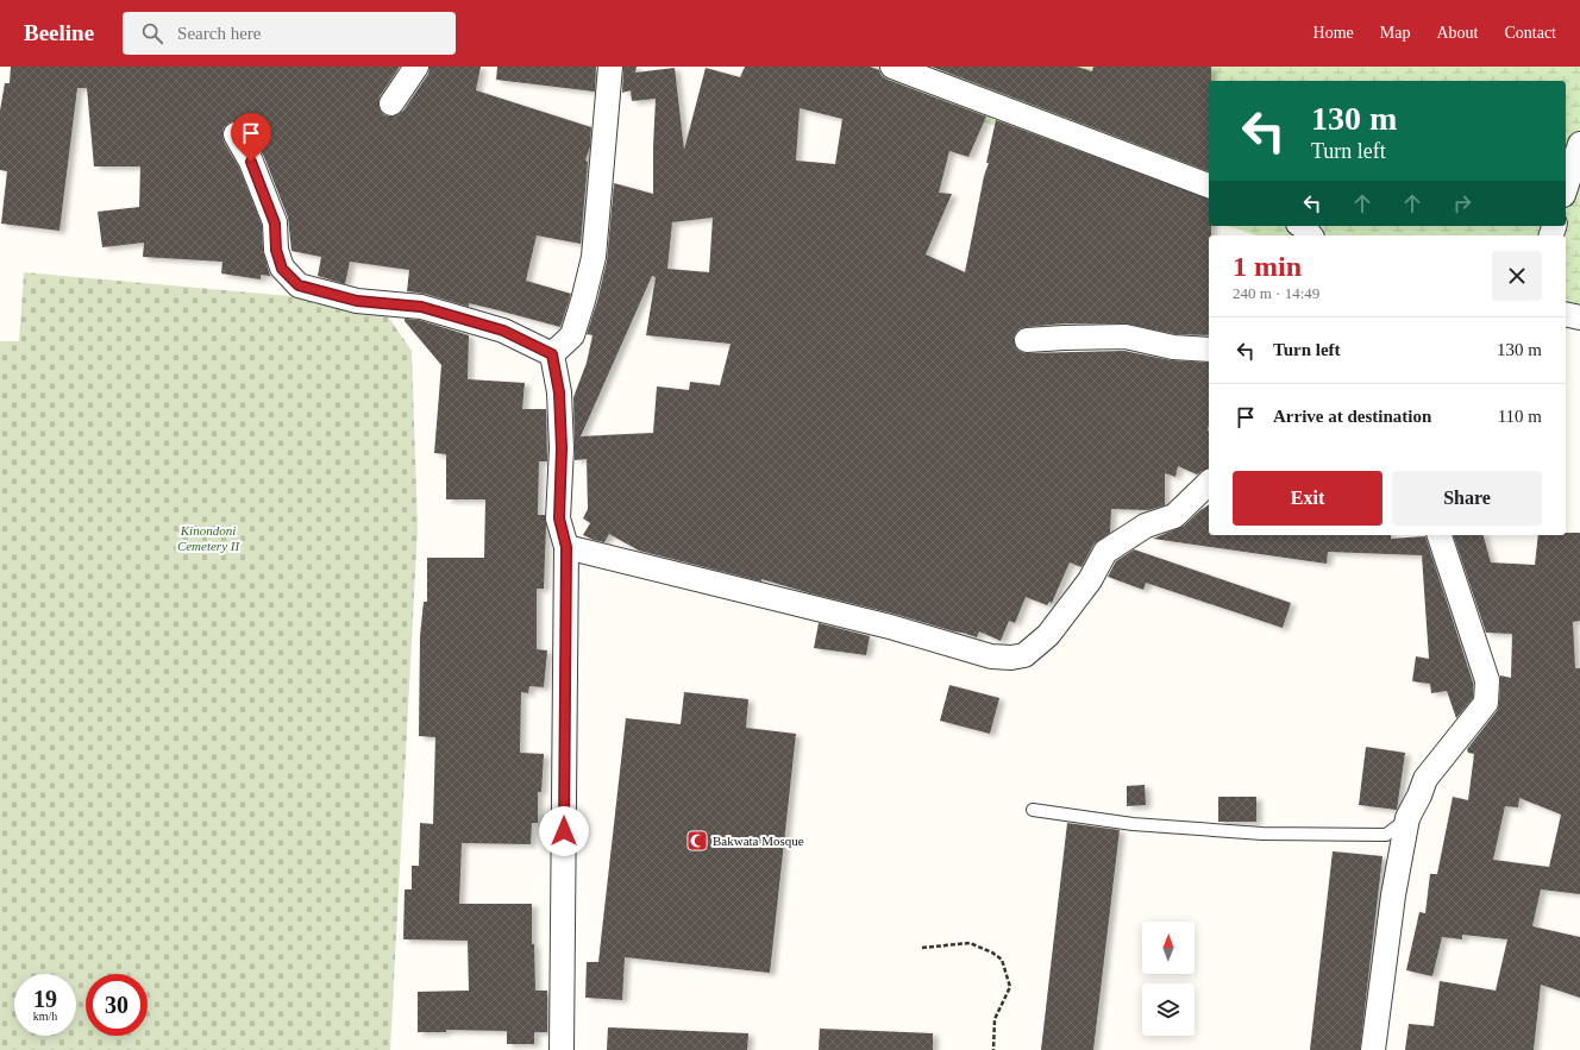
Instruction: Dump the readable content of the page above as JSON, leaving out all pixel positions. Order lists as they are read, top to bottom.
{
  "parks": ["Kinondoni Cemetery II"],
  "places": {
    "mosque": ["Bakwata Mosque"]
  },
  "north": "top",
  "page": {
    "header": "Beeline",
    "search": "Search here",
    "nav": [
      "Home",
      "Map",
      "About",
      "Contact"
    ],
    "turn": ["130 m", "Turn left"],
    "heading": ["1 min", "240 m · 14:49"],
    "list": [
      {
        "name": "Turn left",
        "value": "130 m"
      },
      {
        "name": "Arrive at destination",
        "value": "110 m"
      }
    ],
    "buttons": ["Exit", "Share"],
    "speed": "19 km/h",
    "limit": "30"
  }
}
